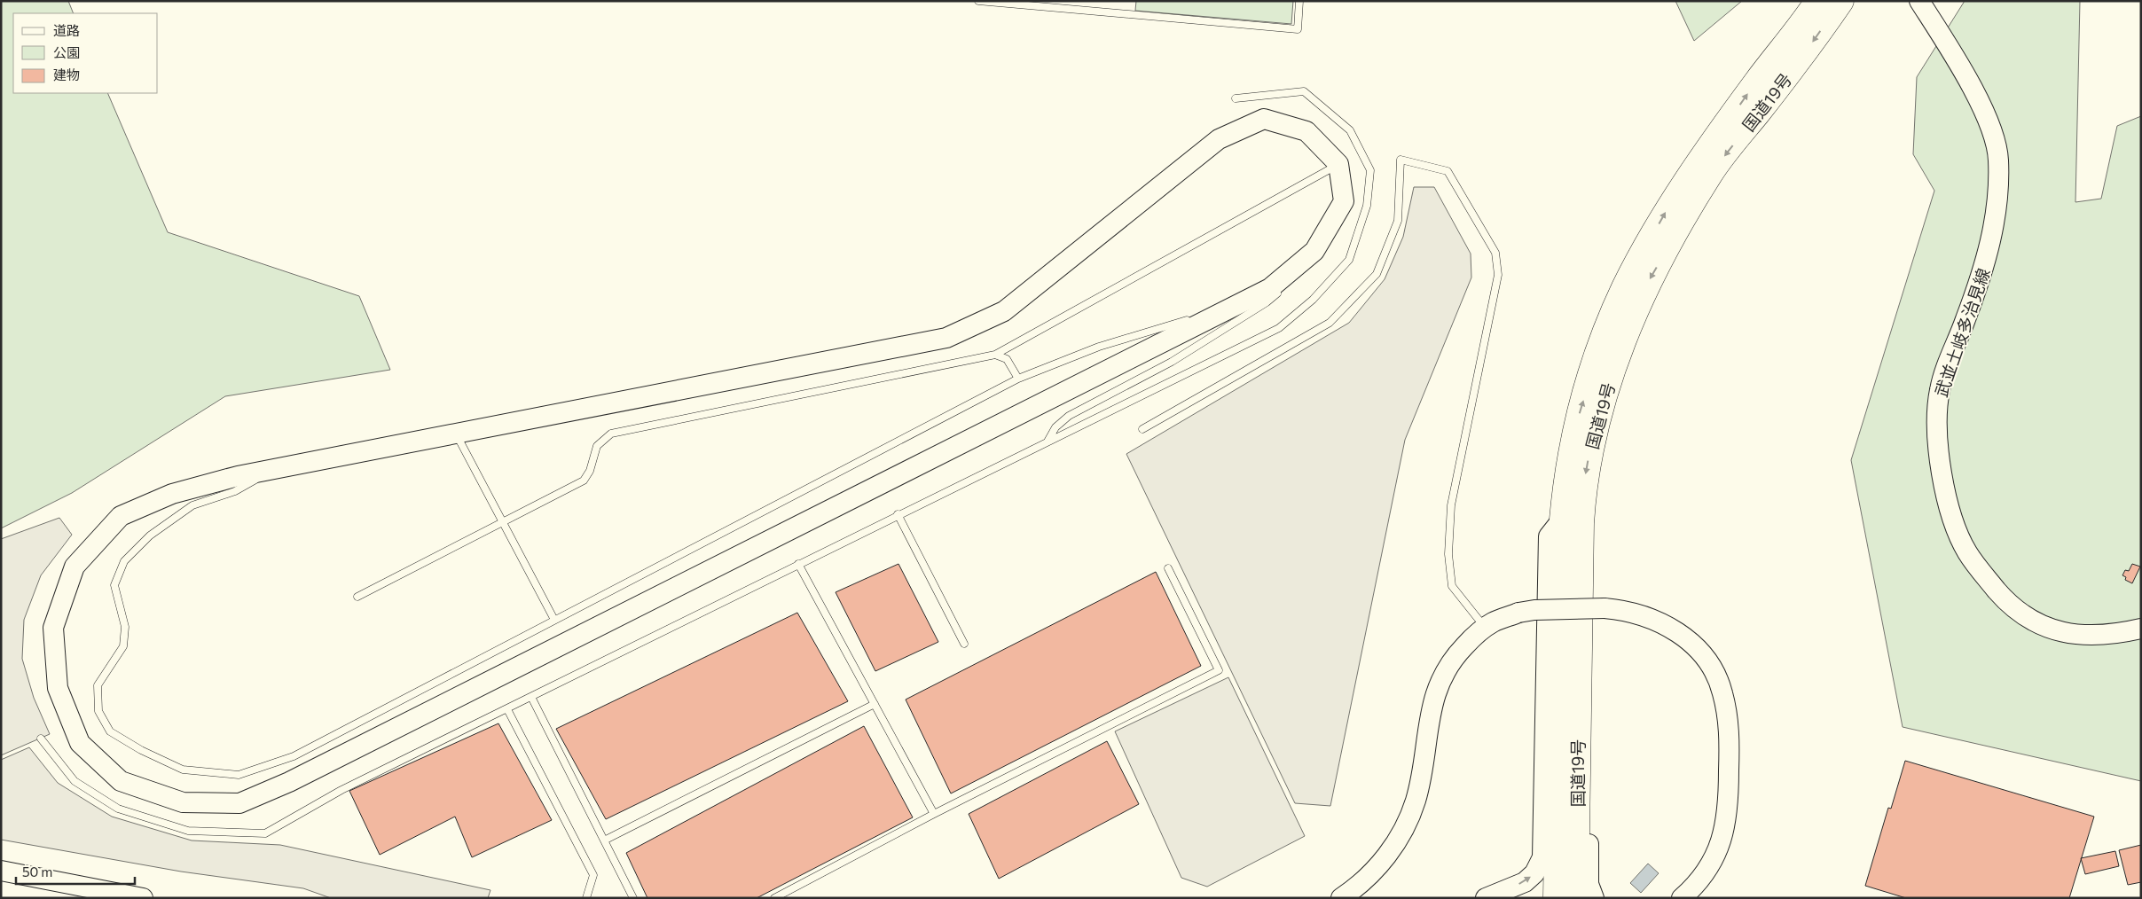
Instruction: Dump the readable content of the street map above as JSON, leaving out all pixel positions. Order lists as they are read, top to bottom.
{
  "streets": {
    "highway": ["国道19号"],
    "street": ["武並土岐多治見線"]
  },
  "legend": ["道路", "公園", "建物"],
  "scale_bar": "50 m"
}
